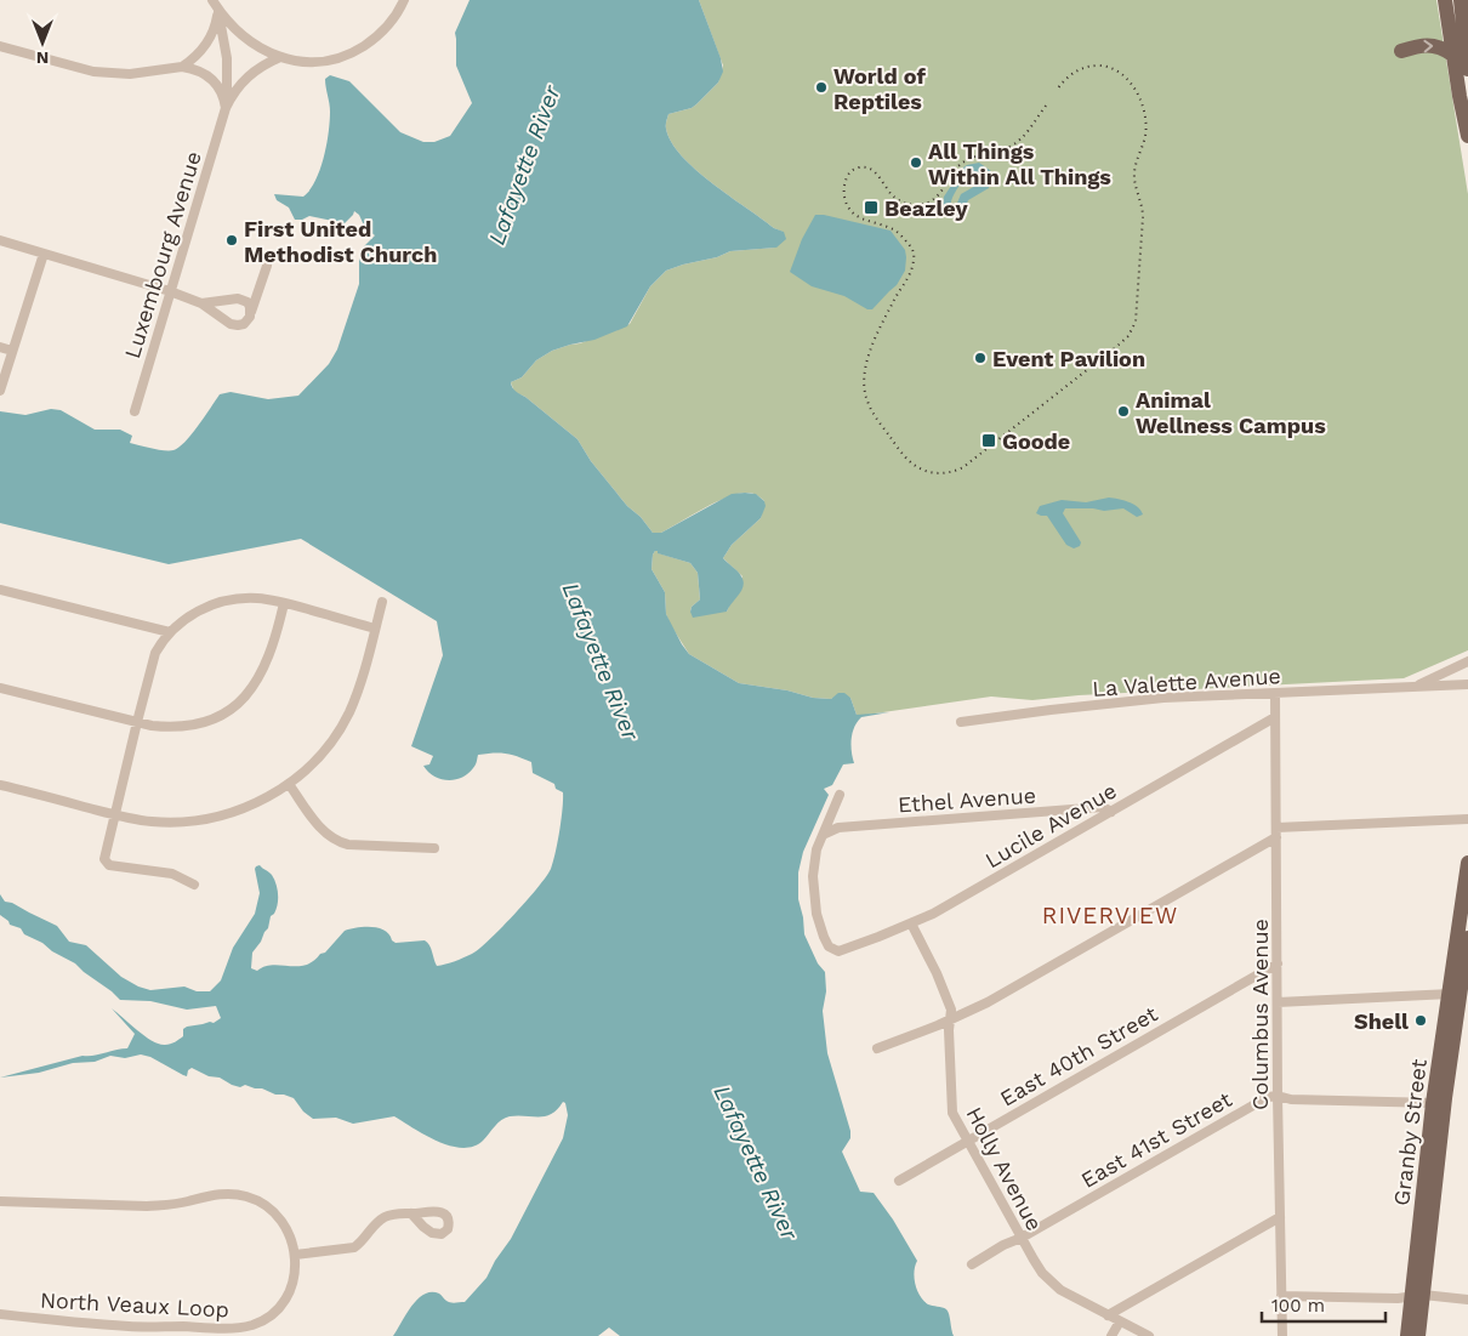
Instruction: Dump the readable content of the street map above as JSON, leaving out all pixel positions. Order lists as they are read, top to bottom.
{
  "streets": {
    "main road": ["Granby Street"],
    "street": [
      "Luxembourg Avenue",
      "La Valette Avenue",
      "Ethel Avenue",
      "Lucile Avenue",
      "Columbus Avenue",
      "East 40th Street",
      "East 41st Street",
      "Holly Avenue",
      "North Veaux Loop"
    ]
  },
  "crossings": [
    ["La Valette Avenue", "Columbus Avenue"],
    ["Ethel Avenue", "Lucile Avenue"],
    ["Lucile Avenue", "Columbus Avenue"],
    ["Lucile Avenue", "Holly Avenue"],
    ["Columbus Avenue", "East 40th Street"],
    ["Columbus Avenue", "East 41st Street"],
    ["East 40th Street", "Holly Avenue"],
    ["East 41st Street", "Holly Avenue"]
  ],
  "districts": ["RIVERVIEW"],
  "water": ["Lafayette River"],
  "places": {
    "other": [
      "World of Reptiles",
      "All Things Within All Things",
      "First United Methodist Church",
      "Event Pavilion",
      "Animal Wellness Campus",
      "Shell"
    ],
    "transit": ["Beazley", "Goode"]
  },
  "scale_bar": "100 m",
  "north": "bottom"
}
